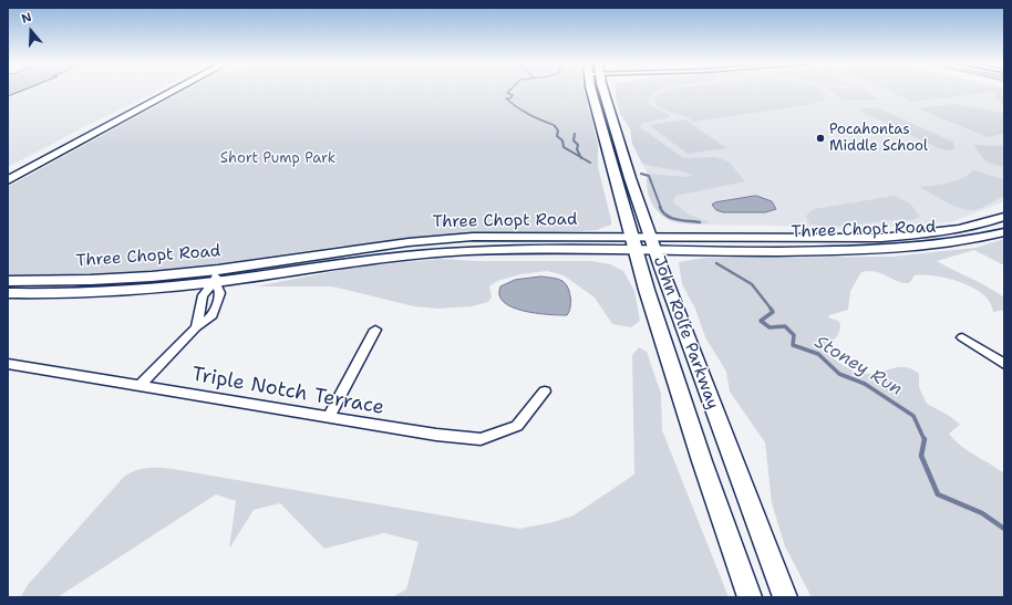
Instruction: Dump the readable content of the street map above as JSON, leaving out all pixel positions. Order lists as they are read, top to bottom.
{
  "streets": {
    "main road": ["Three Chopt Road", "John Rolfe Parkway"],
    "street": ["Triple Notch Terrace"]
  },
  "crossings": [
    ["Three Chopt Road", "John Rolfe Parkway"]
  ],
  "water": ["Stoney Run"],
  "parks": ["Short Pump Park"],
  "places": ["Pocahontas Middle School"],
  "north": "top"
}
